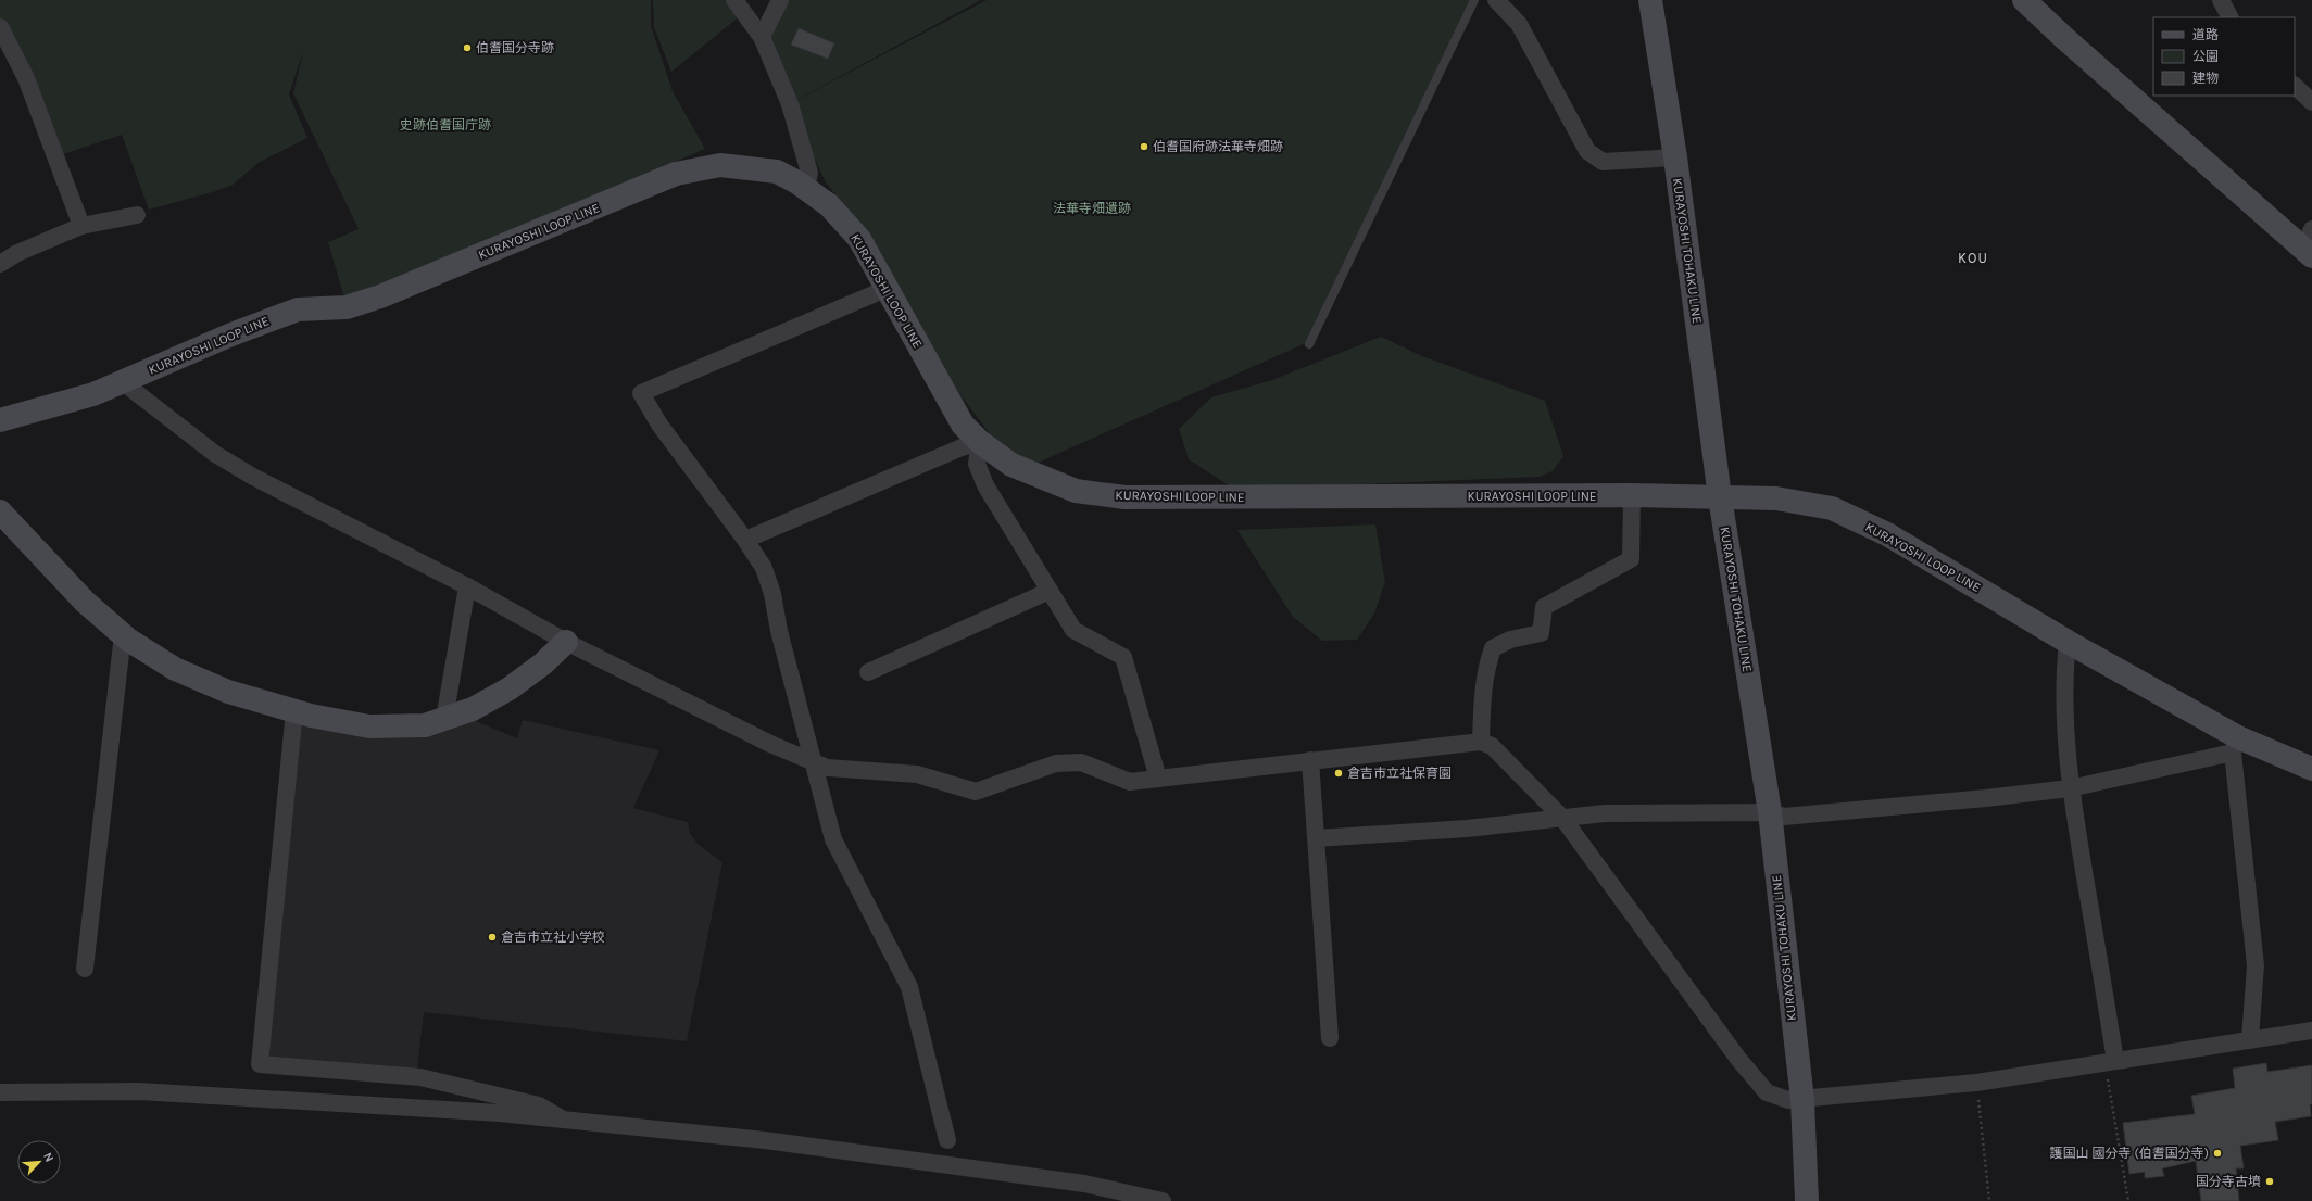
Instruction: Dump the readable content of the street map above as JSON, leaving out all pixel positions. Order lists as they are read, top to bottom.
{
  "streets": {
    "main road": ["KURAYOSHI LOOP LINE", "KURAYOSHI TOHAKU LINE"]
  },
  "crossings": [
    ["KURAYOSHI LOOP LINE", "KURAYOSHI TOHAKU LINE"]
  ],
  "districts": ["KOU"],
  "parks": ["史跡伯耆国庁跡", "法華寺畑遺跡"],
  "places": [
    "伯耆国分寺跡",
    "伯耆国府跡法華寺畑跡",
    "倉吉市立社保育園",
    "倉吉市立社小学校",
    "護国山 國分寺 (伯耆国分寺)",
    "国分寺古墳"
  ],
  "legend": ["道路", "公園", "建物"],
  "north": "top right"
}
